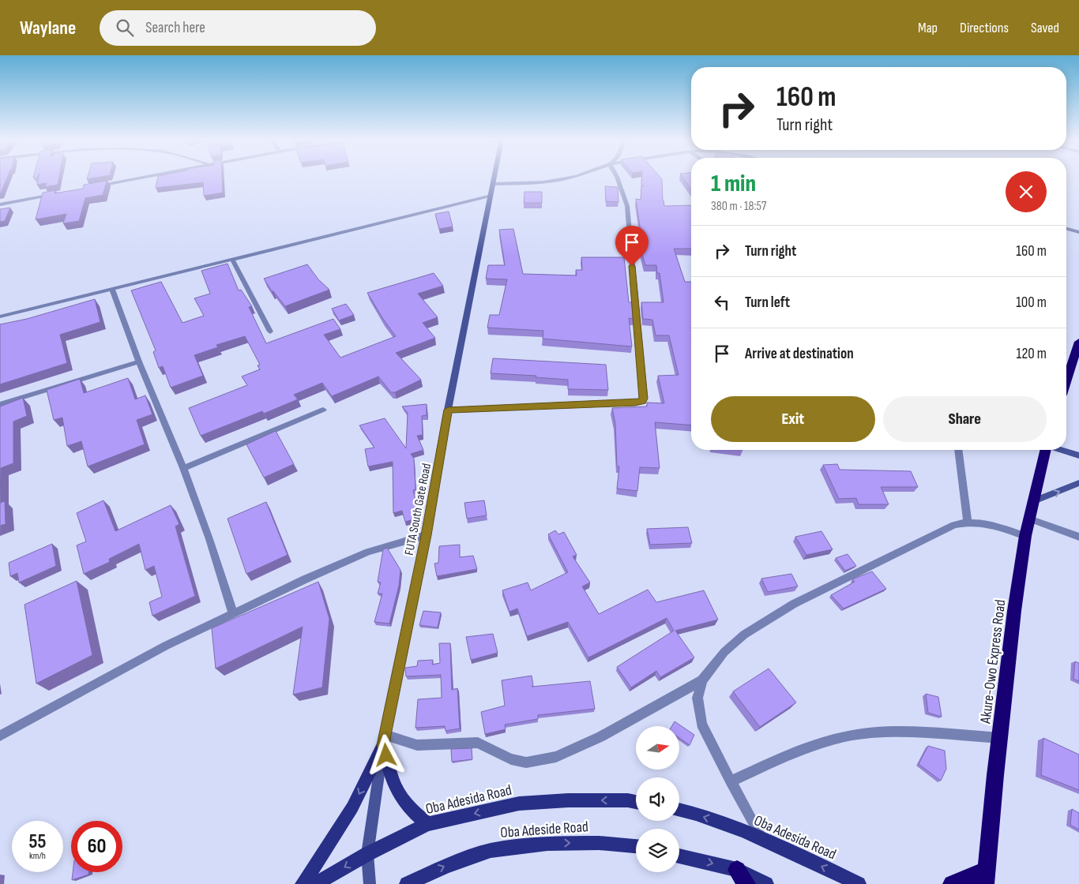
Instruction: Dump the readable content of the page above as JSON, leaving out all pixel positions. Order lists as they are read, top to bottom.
{
  "streets": {
    "highway": ["Akure-Owo Express Road"],
    "main road": ["FUTA South Gate Road", "Oba Adesida Road", "Oba Adeside Road"]
  },
  "crossings": [
    ["FUTA South Gate Road", "Oba Adesida Road"]
  ],
  "one_way": ["Oba Adesida Road", "Oba Adeside Road"],
  "north": "right",
  "page": {
    "header": "Waylane",
    "search": "Search here",
    "nav": ["Map", "Directions", "Saved"],
    "turn": ["160 m", "Turn right"],
    "heading": ["1 min", "380 m · 18:57"],
    "list": [
      {
        "name": "Turn right",
        "value": "160 m"
      },
      {
        "name": "Turn left",
        "value": "100 m"
      },
      {
        "name": "Arrive at destination",
        "value": "120 m"
      }
    ],
    "buttons": ["Exit", "Share"],
    "speed": "55 km/h",
    "limit": "60"
  }
}
